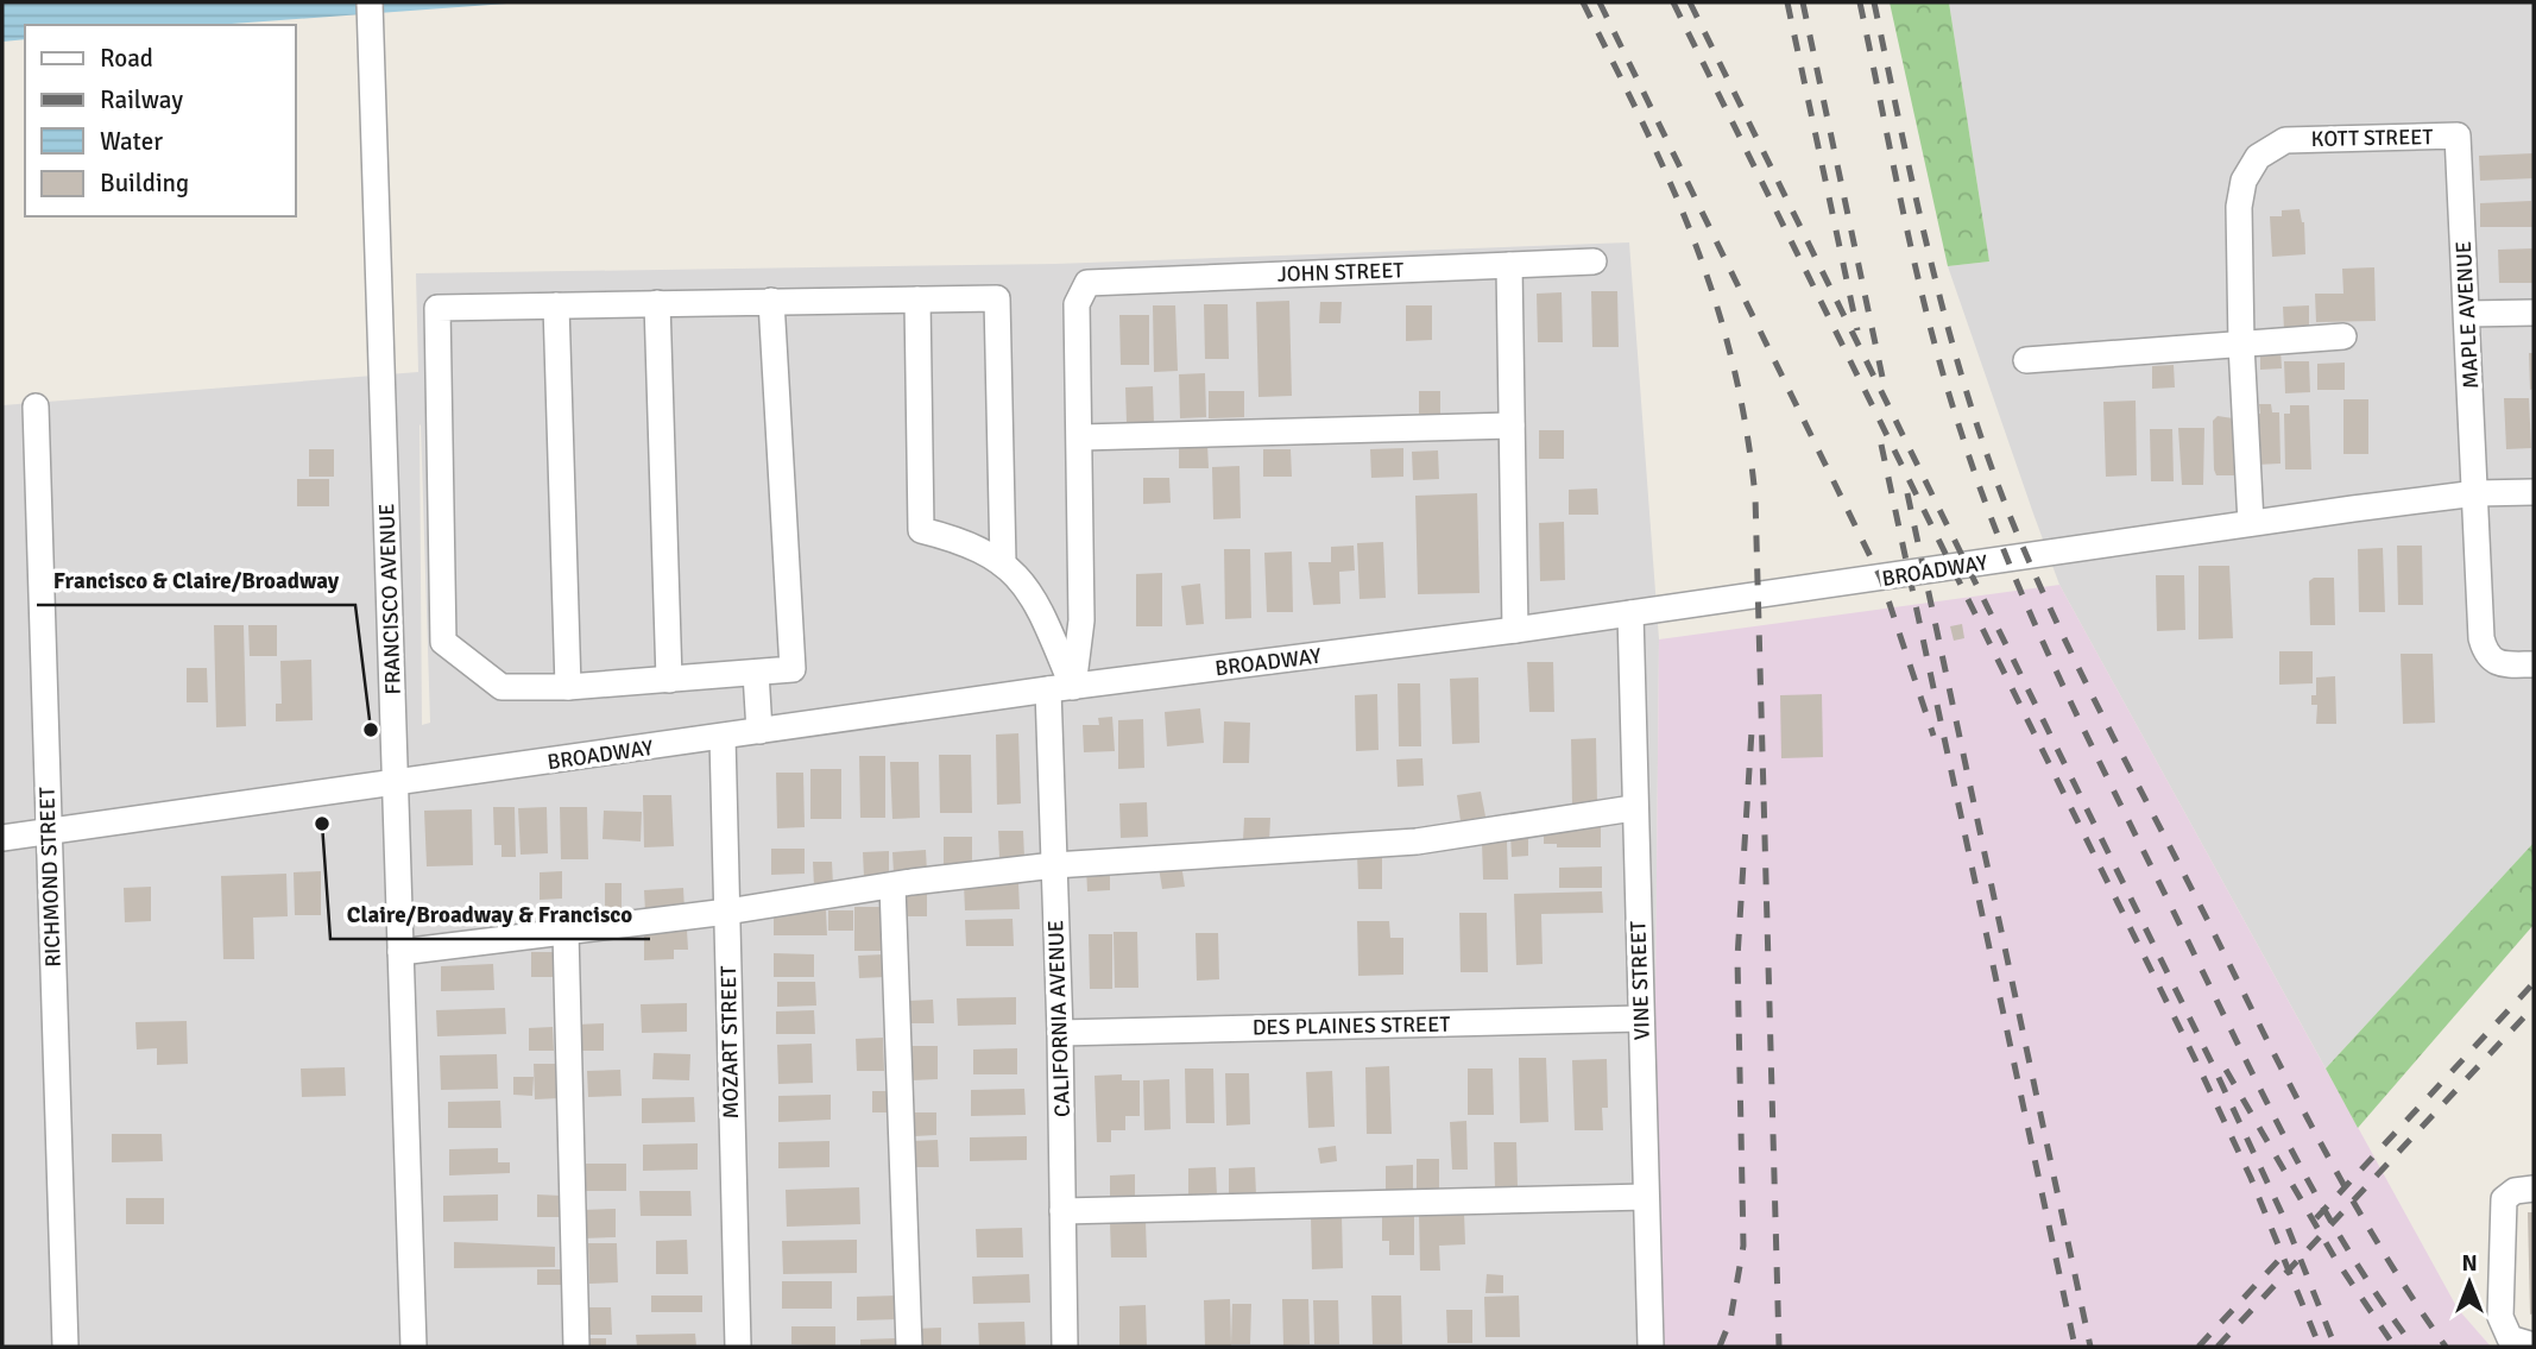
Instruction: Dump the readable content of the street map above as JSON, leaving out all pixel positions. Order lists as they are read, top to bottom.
{
  "streets": {
    "street": [
      "KOTT STREET",
      "JOHN STREET",
      "MAPLE AVENUE",
      "BROADWAY",
      "FRANCISCO AVENUE",
      "RICHMOND STREET",
      "VINE STREET",
      "CALIFORNIA AVENUE",
      "DES PLAINES STREET",
      "MOZART STREET"
    ]
  },
  "crossings": [
    ["KOTT STREET", "MAPLE AVENUE"],
    ["JOHN STREET", "CALIFORNIA AVENUE"],
    ["MAPLE AVENUE", "BROADWAY"],
    ["BROADWAY", "FRANCISCO AVENUE"],
    ["BROADWAY", "RICHMOND STREET"],
    ["BROADWAY", "VINE STREET"],
    ["BROADWAY", "CALIFORNIA AVENUE"],
    ["BROADWAY", "MOZART STREET"],
    ["VINE STREET", "DES PLAINES STREET"],
    ["CALIFORNIA AVENUE", "DES PLAINES STREET"]
  ],
  "places": ["Francisco & Claire/Broadway", "Claire/Broadway & Francisco"],
  "legend": [
    "Road",
    "Railway",
    "Water",
    "Building"
  ],
  "north": "top"
}
